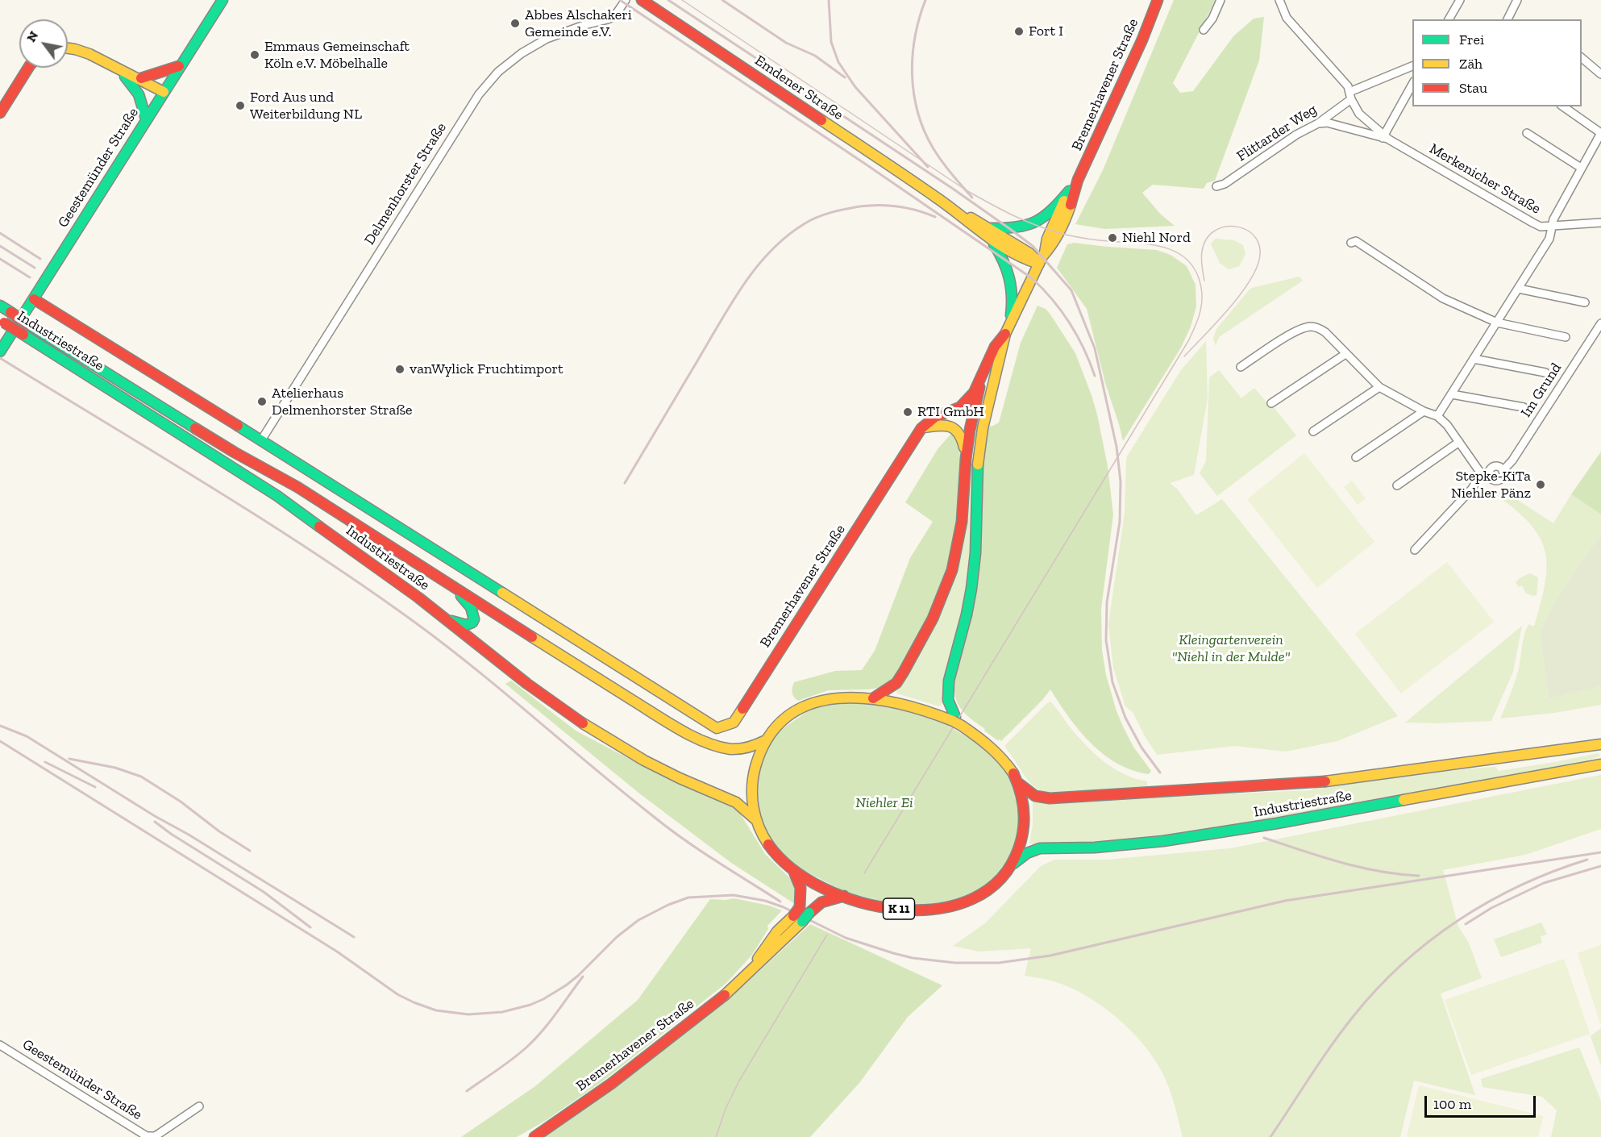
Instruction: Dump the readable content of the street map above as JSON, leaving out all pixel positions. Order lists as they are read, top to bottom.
{
  "streets": {
    "main road": [
      "Bremerhavener Straße",
      "Emdener Straße",
      "Geestemünder Straße",
      "Industriestraße",
      "K 11"
    ],
    "street": [
      "Flittarder Weg",
      "Merkenicher Straße",
      "Delmenhorster Straße",
      "Im Grund"
    ]
  },
  "crossings": [
    ["Bremerhavener Straße", "Emdener Straße"],
    ["Bremerhavener Straße", "Industriestraße"],
    ["Bremerhavener Straße", "K 11"],
    ["Flittarder Weg", "Merkenicher Straße"],
    ["Geestemünder Straße", "Industriestraße"],
    ["Delmenhorster Straße", "Industriestraße"],
    ["Industriestraße", "K 11"]
  ],
  "parks": ["Kleingartenverein \"Niehl in der Mulde\"", "Niehler Ei"],
  "places": [
    "Abbes Alschakeri Gemeinde e.V.",
    "Fort I",
    "Emmaus Gemeinschaft Köln e.V. Möbelhalle",
    "Ford Aus und Weiterbildung NL",
    "Niehl Nord",
    "vanWylick Fruchtimport",
    "Atelierhaus Delmenhorster Straße",
    "RTI GmbH",
    "Stepke-KiTa Niehler Pänz"
  ],
  "legend": ["Frei", "Zäh", "Stau"],
  "scale_bar": "100 m",
  "north": "top left"
}
